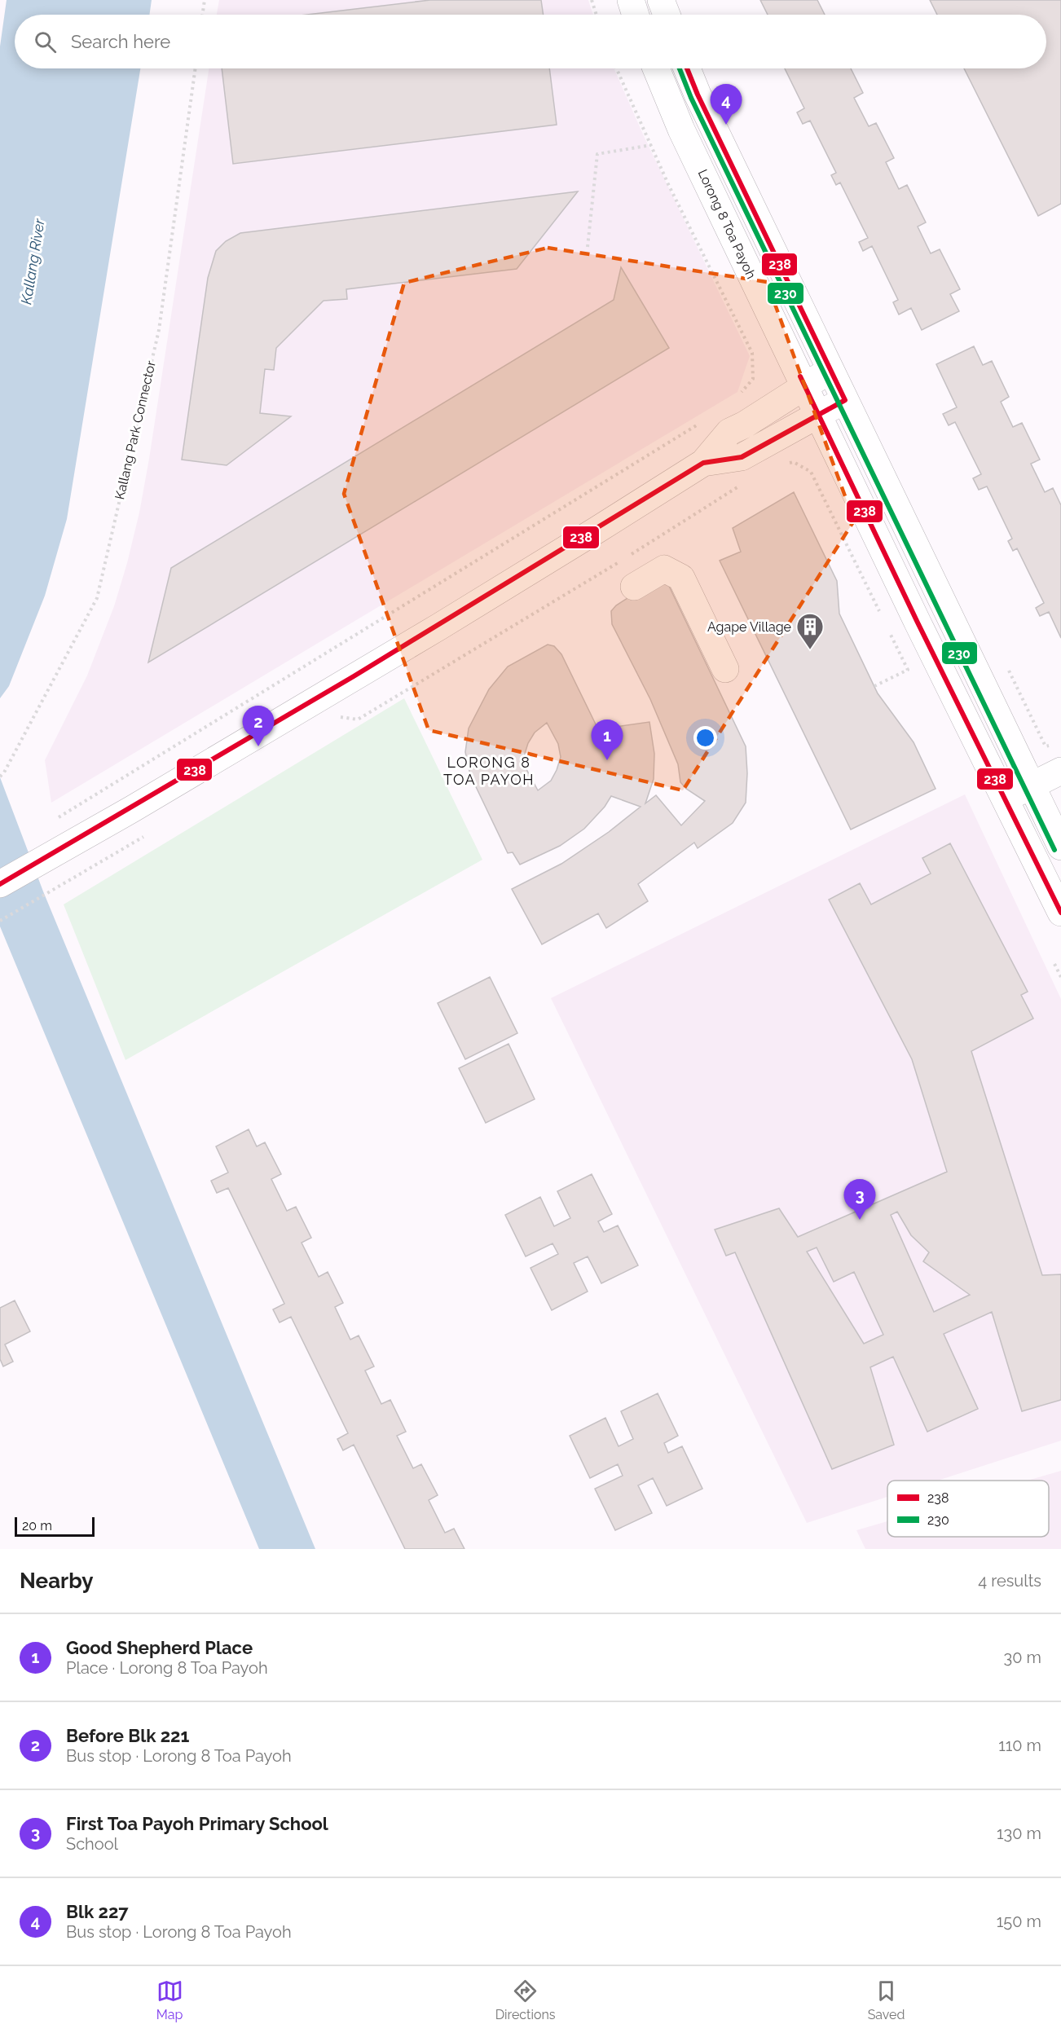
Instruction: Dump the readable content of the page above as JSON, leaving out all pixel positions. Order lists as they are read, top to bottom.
{
  "streets": {
    "street": ["Lorong 8 Toa Payoh"],
    "path": ["Kallang Park Connector"]
  },
  "districts": ["LORONG 8 TOA PAYOH"],
  "water": ["Kallang River"],
  "places": {
    "building": ["Agape Village"]
  },
  "lines": ["transit line 238", "transit line 230"],
  "legend": ["238", "230"],
  "scale_bar": "20 m",
  "page": {
    "search": "Search here",
    "pins": [
      "4",
      "2",
      "1",
      "3"
    ],
    "scale": "20 m",
    "heading": ["Nearby", "4 results"],
    "list": [
      {
        "mark": "1",
        "name": "Good Shepherd Place",
        "note": "Place · Lorong 8 Toa Payoh",
        "value": "30 m"
      },
      {
        "mark": "2",
        "name": "Before Blk 221",
        "note": "Bus stop · Lorong 8 Toa Payoh",
        "value": "110 m"
      },
      {
        "mark": "3",
        "name": "First Toa Payoh Primary School",
        "note": "School",
        "value": "130 m"
      },
      {
        "mark": "4",
        "name": "Blk 227",
        "note": "Bus stop · Lorong 8 Toa Payoh",
        "value": "150 m"
      }
    ],
    "nav": ["Map", "Directions", "Saved"]
  }
}
